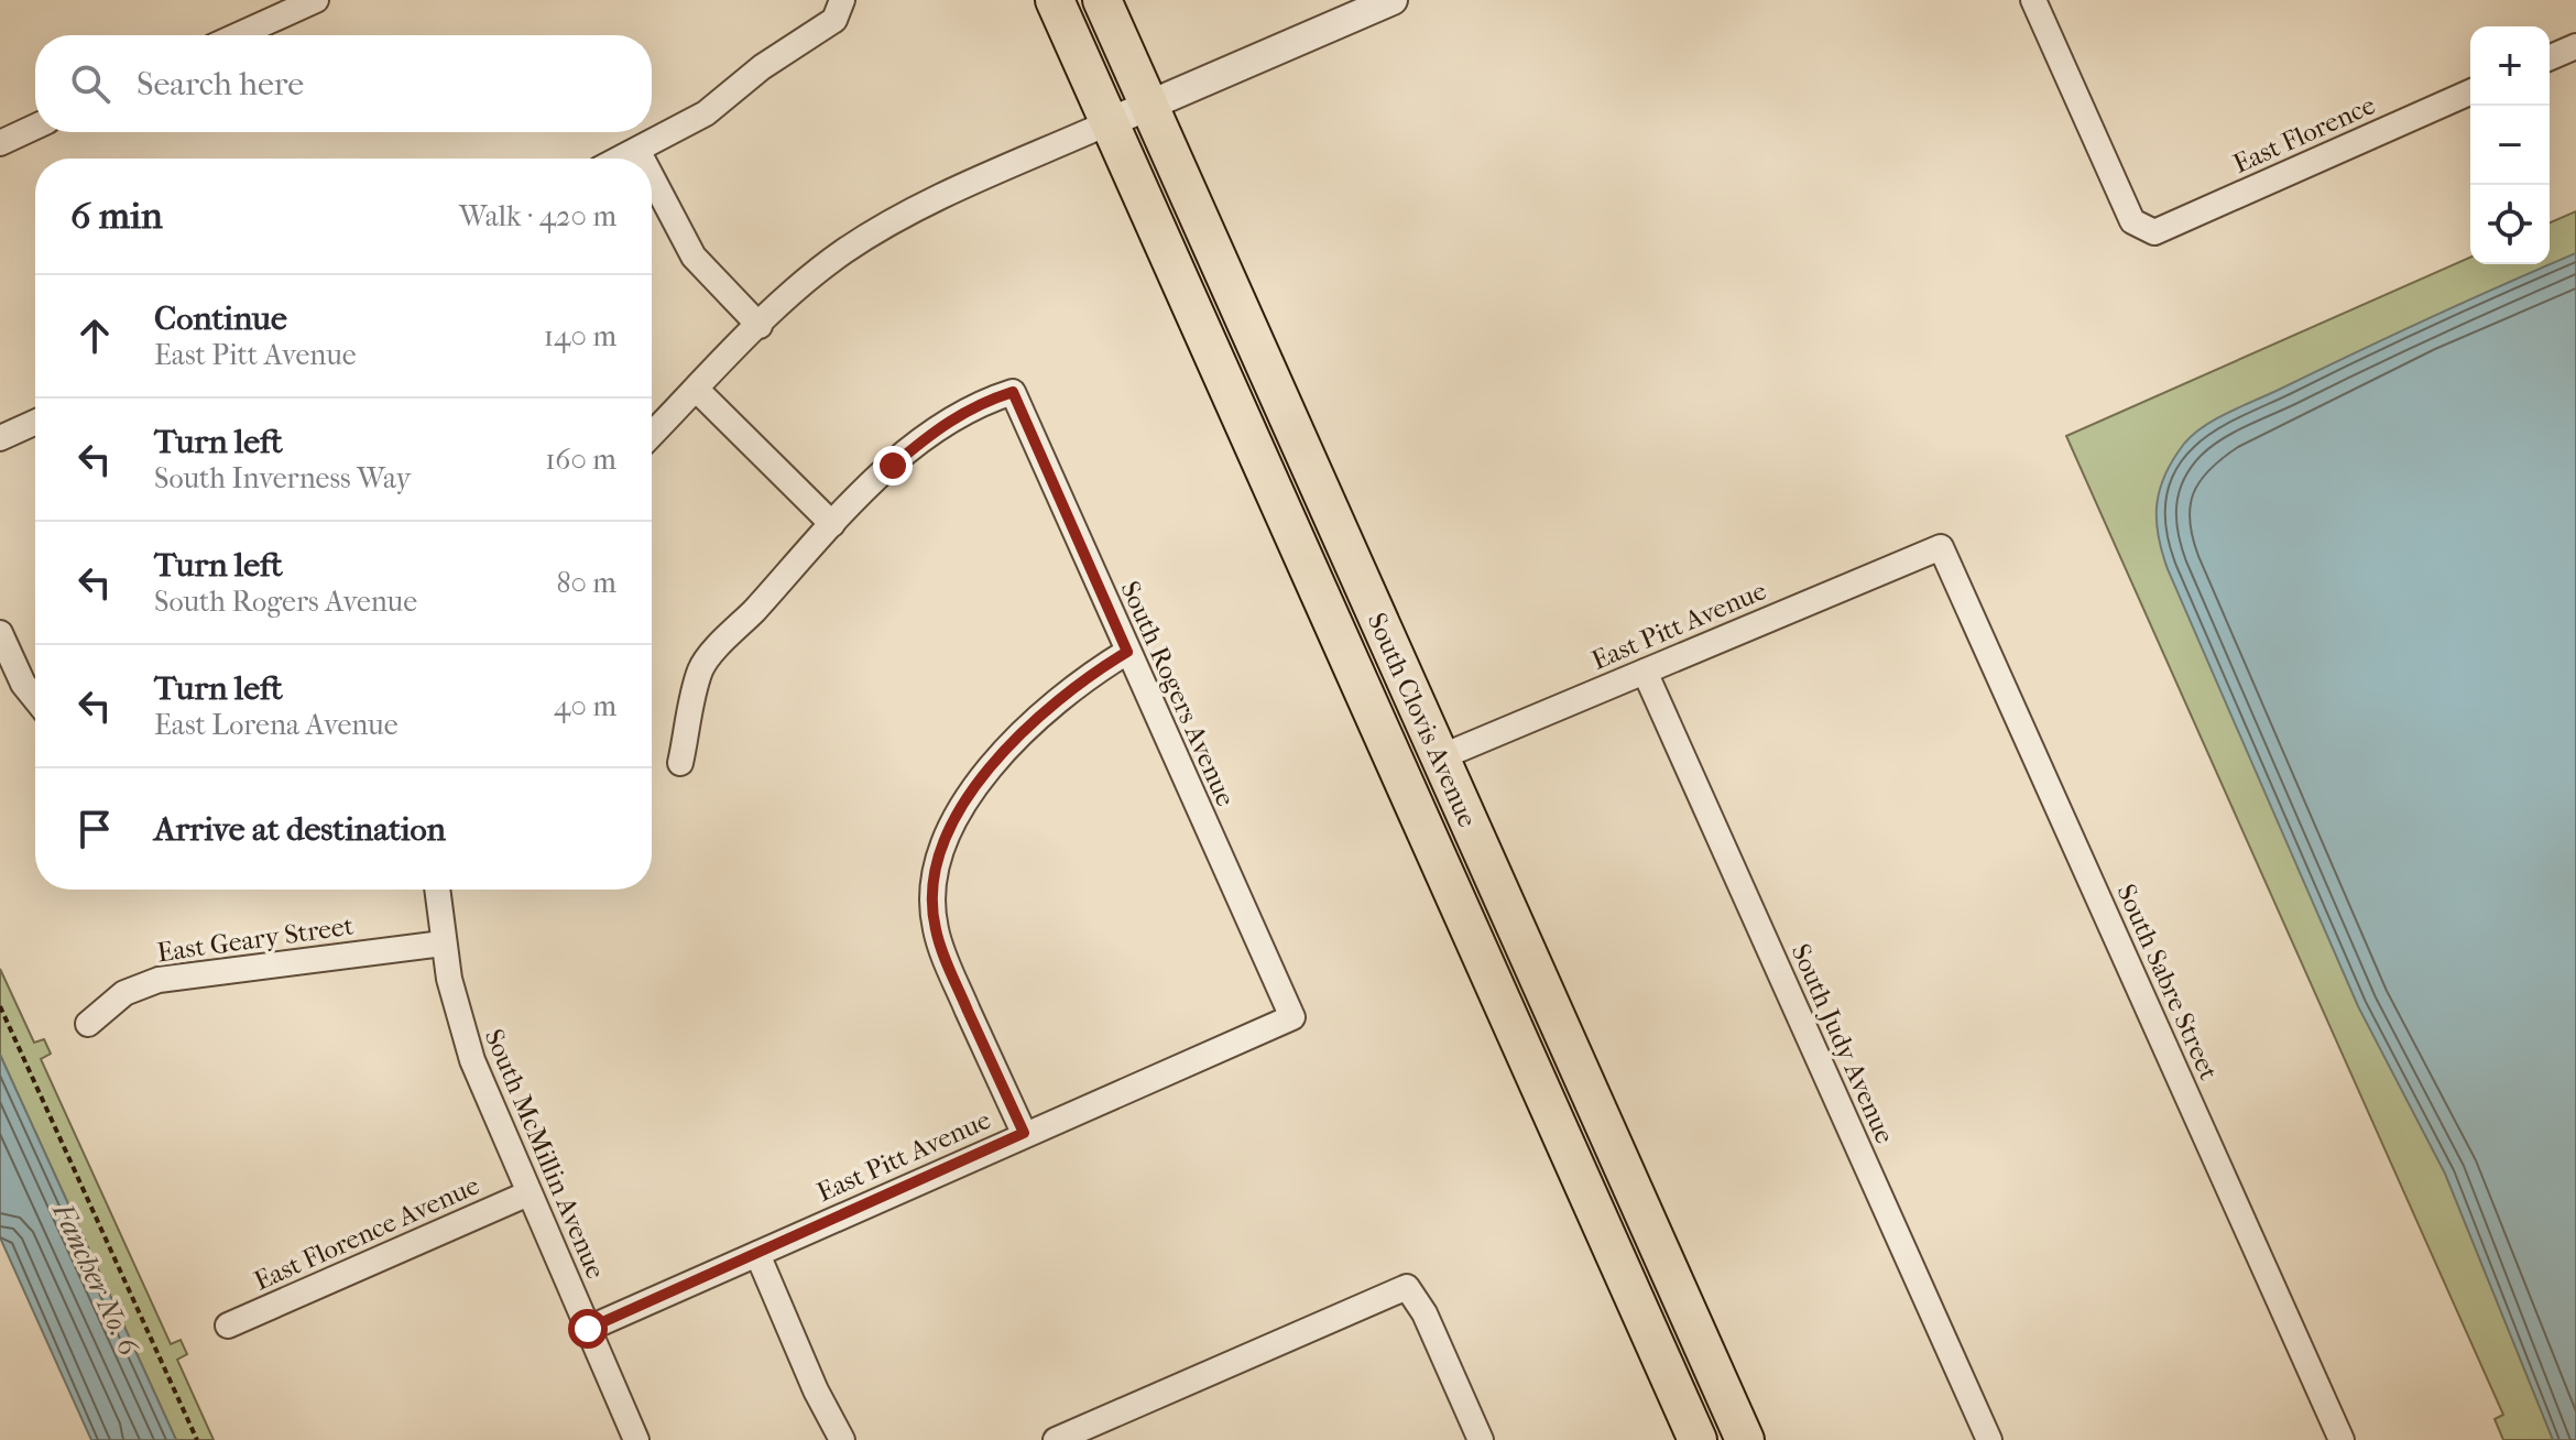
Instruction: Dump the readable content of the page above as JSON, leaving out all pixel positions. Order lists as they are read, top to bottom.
{
  "streets": {
    "main road": ["South Clovis Avenue"],
    "street": [
      "East Florence",
      "East Pitt Avenue",
      "South Rogers Avenue",
      "East Geary Street",
      "South Sabre Street",
      "South Judy Avenue",
      "South McMillin Avenue",
      "East Florence Avenue"
    ]
  },
  "crossings": [
    ["East Pitt Avenue", "South Rogers Avenue"],
    ["East Pitt Avenue", "South Clovis Avenue"],
    ["East Pitt Avenue", "South Sabre Street"],
    ["East Pitt Avenue", "South Judy Avenue"],
    ["East Pitt Avenue", "South McMillin Avenue"],
    ["East Geary Street", "South McMillin Avenue"],
    ["South McMillin Avenue", "East Florence Avenue"]
  ],
  "water": ["Fancher No. 6"],
  "page": {
    "map_buttons": ["+", "−"],
    "search": "Search here",
    "heading": ["6 min", "Walk · 420 m"],
    "list": [
      ["Continue", "East Pitt Avenue", "140 m"],
      ["Turn left", "South Inverness Way", "160 m"],
      ["Turn left", "South Rogers Avenue", "80 m"],
      ["Turn left", "East Lorena Avenue", "40 m"],
      "Arrive at destination"
    ]
  }
}
